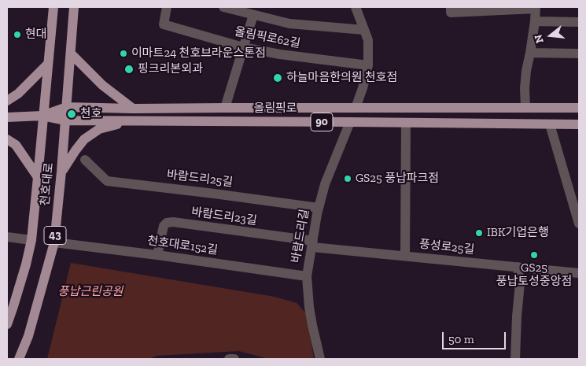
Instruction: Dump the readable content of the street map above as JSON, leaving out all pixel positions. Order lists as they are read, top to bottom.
{
  "streets": {
    "main road": [
      "올림픽로",
      "90",
      "천호대로",
      "43"
    ],
    "street": [
      "올림픽로62길",
      "바람드리25길",
      "바람드리23길",
      "바람드리길",
      "천호대로152길",
      "풍성로25길"
    ]
  },
  "crossings": [
    ["올림픽로", "천호대로"],
    ["올림픽로", "바람드리길"],
    ["바람드리25길", "바람드리길"],
    ["천호대로", "천호대로152길"],
    ["바람드리23길", "바람드리길"],
    ["바람드리23길", "천호대로152길"],
    ["바람드리23길", "풍성로25길"],
    ["바람드리길", "천호대로152길"],
    ["바람드리길", "풍성로25길"]
  ],
  "parks": ["풍납근린공원"],
  "places": [
    "현대",
    "이마트24 천호브라운스톤점",
    "핑크리본외과",
    "하늘마음한의원 천호점",
    "천호",
    "GS25 풍납파크점",
    "IBK기업은행",
    "GS25 풍납토성중앙점"
  ],
  "scale_bar": "50 m",
  "north": "left"
}
